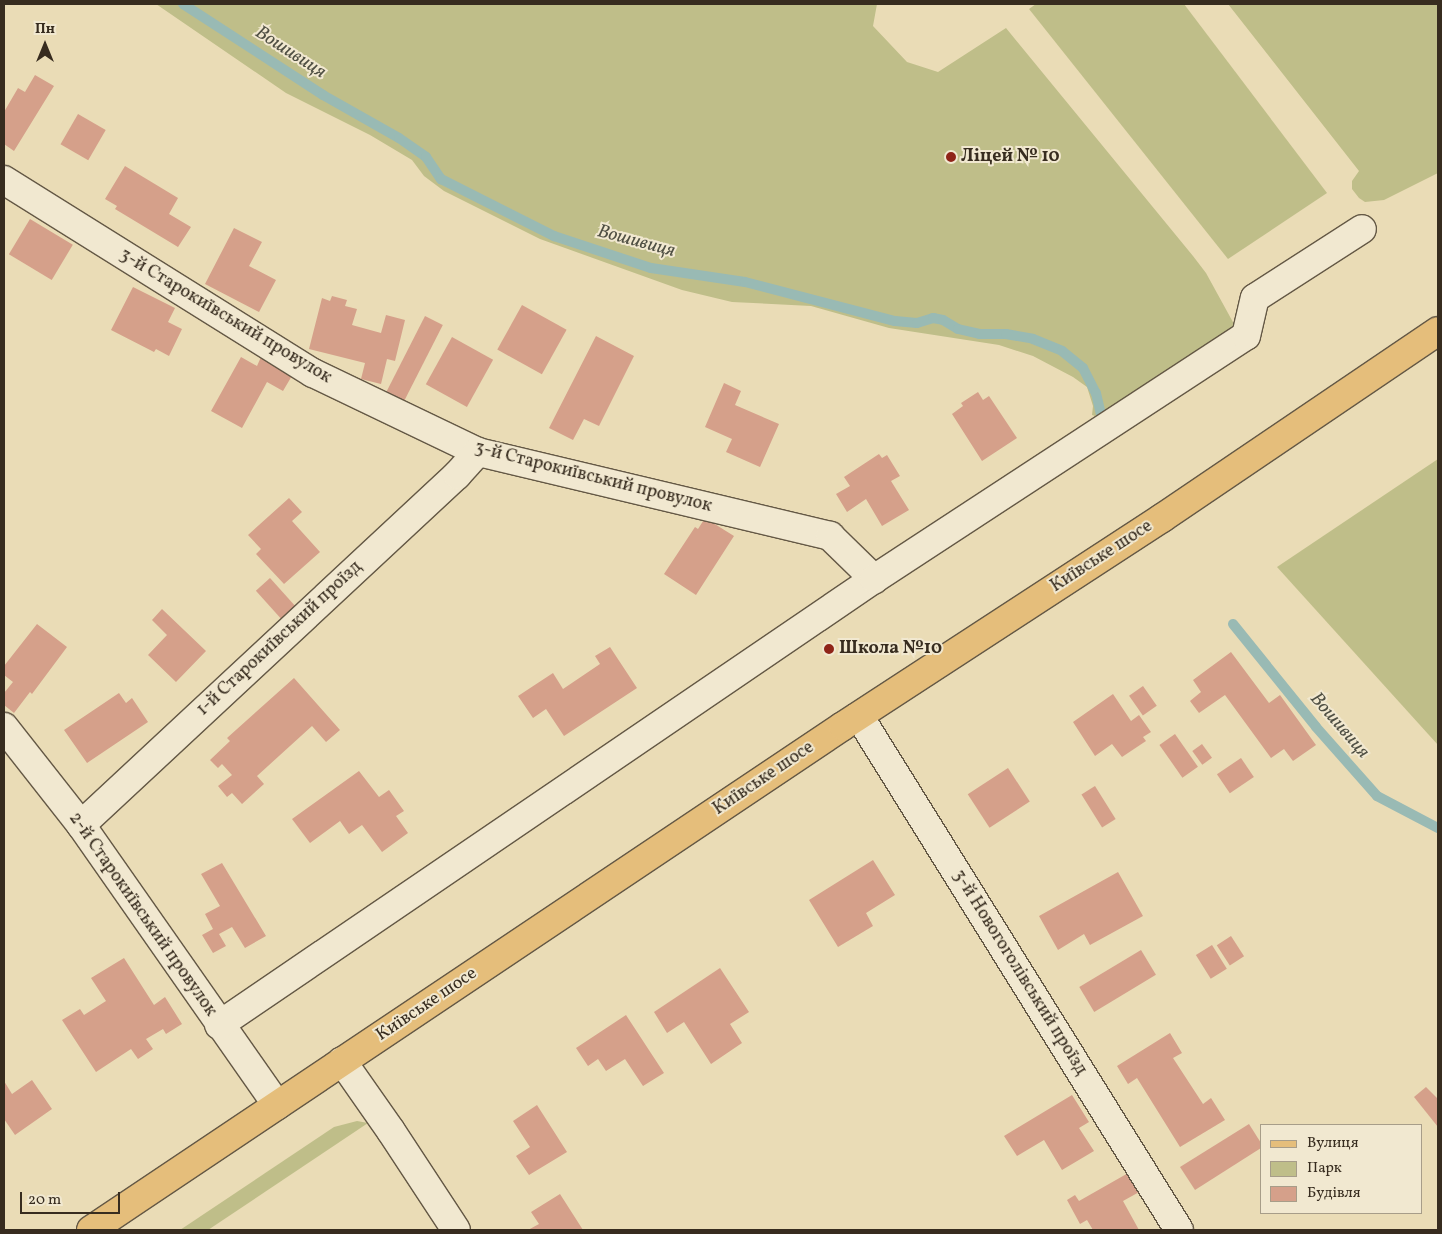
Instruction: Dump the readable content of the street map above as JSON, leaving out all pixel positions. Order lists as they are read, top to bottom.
{
  "streets": {
    "main road": ["Київське шосе"],
    "street": [
      "3-й Старокиївський провулок",
      "1-й Старокиївський проїзд",
      "2-й Старокиївський провулок",
      "3-й Новогоголівський проїзд"
    ]
  },
  "crossings": [
    ["3-й Старокиївський провулок", "1-й Старокиївський проїзд"],
    ["Київське шосе", "2-й Старокиївський провулок"],
    ["Київське шосе", "3-й Новогоголівський проїзд"],
    ["1-й Старокиївський проїзд", "2-й Старокиївський провулок"]
  ],
  "water": ["Вошивиця"],
  "places": ["Ліцей № 10", "Школа №10"],
  "legend": ["Вулиця", "Парк", "Будівля"],
  "scale_bar": "20 m",
  "north": "top"
}
